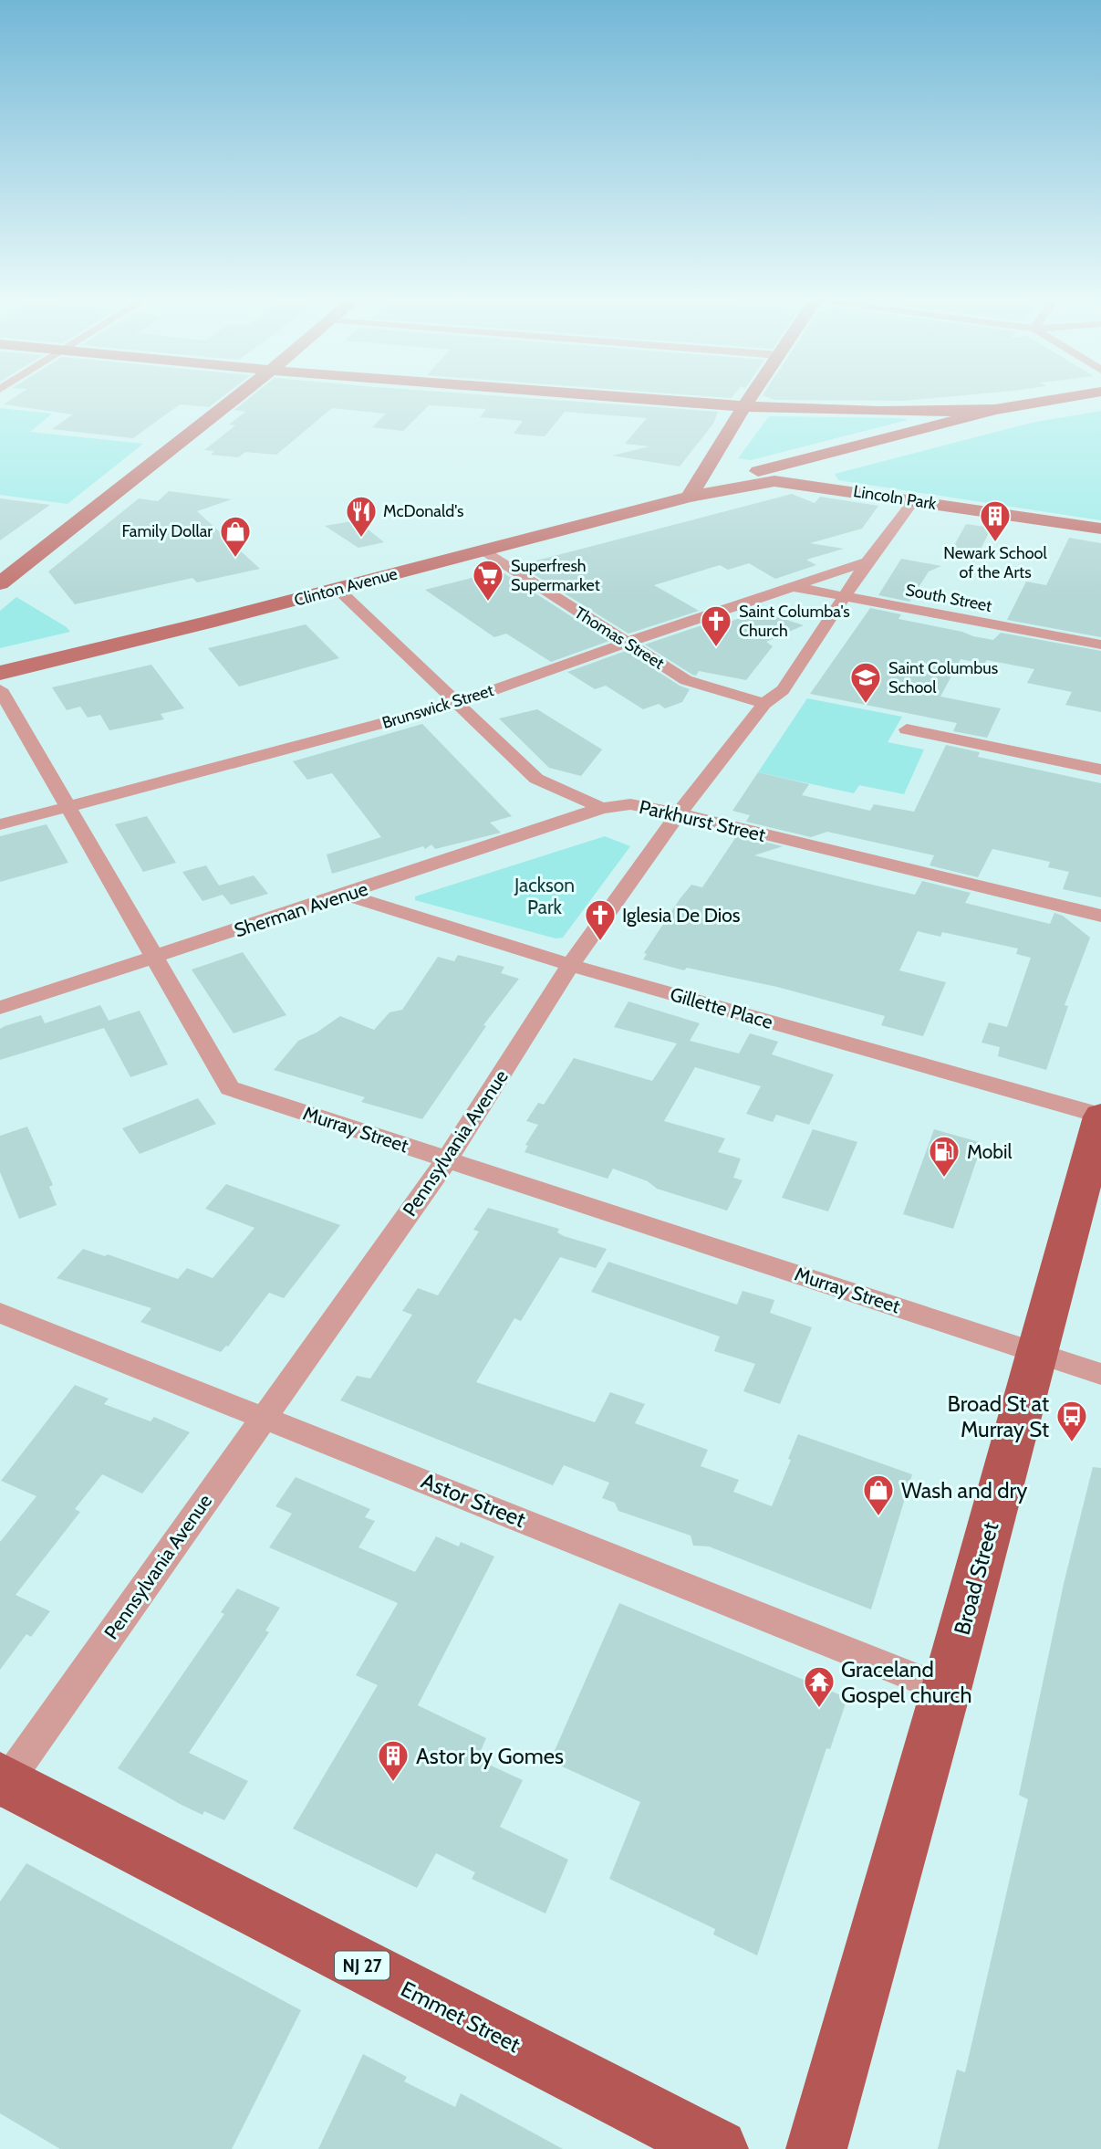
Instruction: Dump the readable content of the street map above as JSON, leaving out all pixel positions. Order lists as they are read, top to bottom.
{
  "streets": {
    "main road": [
      "Lincoln Park",
      "Clinton Avenue",
      "Broad Street",
      "NJ 27",
      "Emmet Street"
    ],
    "street": [
      "South Street",
      "Thomas Street",
      "Brunswick Street",
      "Parkhurst Street",
      "Sherman Avenue",
      "Gillette Place",
      "Murray Street",
      "Pennsylvania Avenue",
      "Astor Street"
    ]
  },
  "crossings": [
    ["Lincoln Park", "Clinton Avenue"],
    ["Lincoln Park", "Pennsylvania Avenue"],
    ["Clinton Avenue", "Thomas Street"],
    ["Clinton Avenue", "Parkhurst Street"],
    ["South Street", "Brunswick Street"],
    ["South Street", "Pennsylvania Avenue"],
    ["Thomas Street", "Brunswick Street"],
    ["Thomas Street", "Pennsylvania Avenue"],
    ["Brunswick Street", "Parkhurst Street"],
    ["Brunswick Street", "Murray Street"],
    ["Brunswick Street", "Pennsylvania Avenue"],
    ["Parkhurst Street", "Sherman Avenue"],
    ["Parkhurst Street", "Pennsylvania Avenue"],
    ["Sherman Avenue", "Gillette Place"],
    ["Sherman Avenue", "Murray Street"],
    ["Gillette Place", "Pennsylvania Avenue"],
    ["Gillette Place", "Broad Street"],
    ["Murray Street", "Pennsylvania Avenue"],
    ["Murray Street", "Broad Street"],
    ["Pennsylvania Avenue", "Astor Street"],
    ["Pennsylvania Avenue", "Emmet Street"],
    ["Astor Street", "Broad Street"]
  ],
  "parks": ["Jackson Park"],
  "places": {
    "restaurant": ["McDonald's"],
    "building": ["Newark School of the Arts", "Astor by Gomes"],
    "shop": ["Family Dollar", "Wash and dry"],
    "supermarket": ["Superfresh Supermarket"],
    "church": ["Saint Columba's Church", "Iglesia De Dios"],
    "school or university": ["Saint Columbus School"],
    "fuel station": ["Mobil"],
    "bus stop": ["Broad St at Murray St"],
    "temple": ["Graceland Gospel church"]
  }
}
